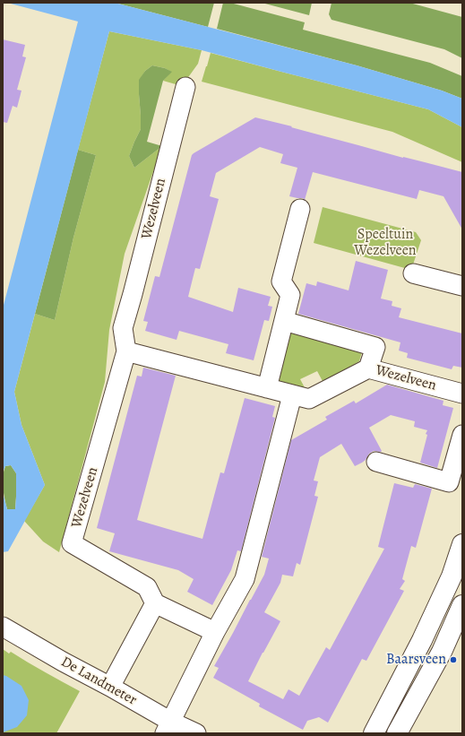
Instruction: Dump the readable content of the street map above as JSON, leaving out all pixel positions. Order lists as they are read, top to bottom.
{
  "streets": {
    "street": ["Wezelveen", "De Landmeter"]
  },
  "parks": ["Speeltuin Wezelveen"],
  "places": ["Baarsveen"]
}
